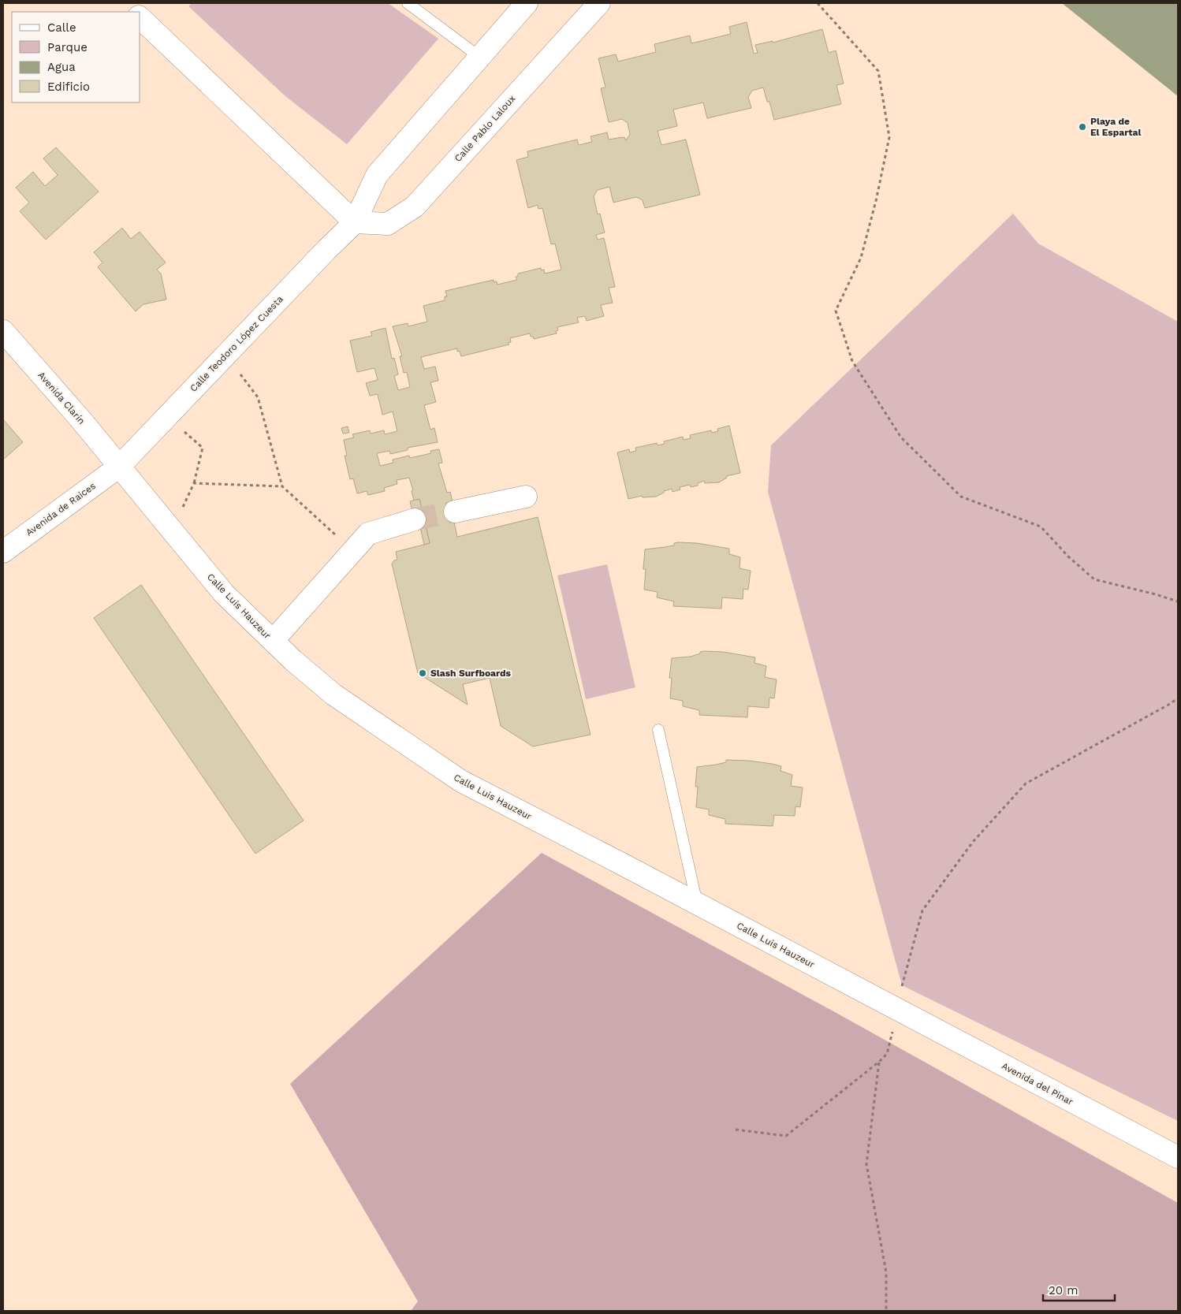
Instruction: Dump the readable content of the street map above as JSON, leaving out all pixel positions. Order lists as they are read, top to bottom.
{
  "streets": {
    "street": [
      "Calle Pablo Laloux",
      "Calle Teodoro López Cuesta",
      "Avenida Clarín",
      "Avenida de Raices",
      "Calle Luis Hauzeur",
      "Avenida del Pinar"
    ]
  },
  "crossings": [
    ["Calle Pablo Laloux", "Calle Teodoro López Cuesta"],
    ["Calle Teodoro López Cuesta", "Avenida Clarín"],
    ["Calle Teodoro López Cuesta", "Avenida de Raices"],
    ["Calle Teodoro López Cuesta", "Calle Luis Hauzeur"],
    ["Avenida Clarín", "Avenida de Raices"],
    ["Avenida Clarín", "Calle Luis Hauzeur"],
    ["Avenida de Raices", "Calle Luis Hauzeur"],
    ["Calle Luis Hauzeur", "Avenida del Pinar"]
  ],
  "places": ["Playa de El Espartal", "Slash Surfboards"],
  "legend": [
    "Calle",
    "Parque",
    "Agua",
    "Edificio"
  ],
  "scale_bar": "20 m"
}
